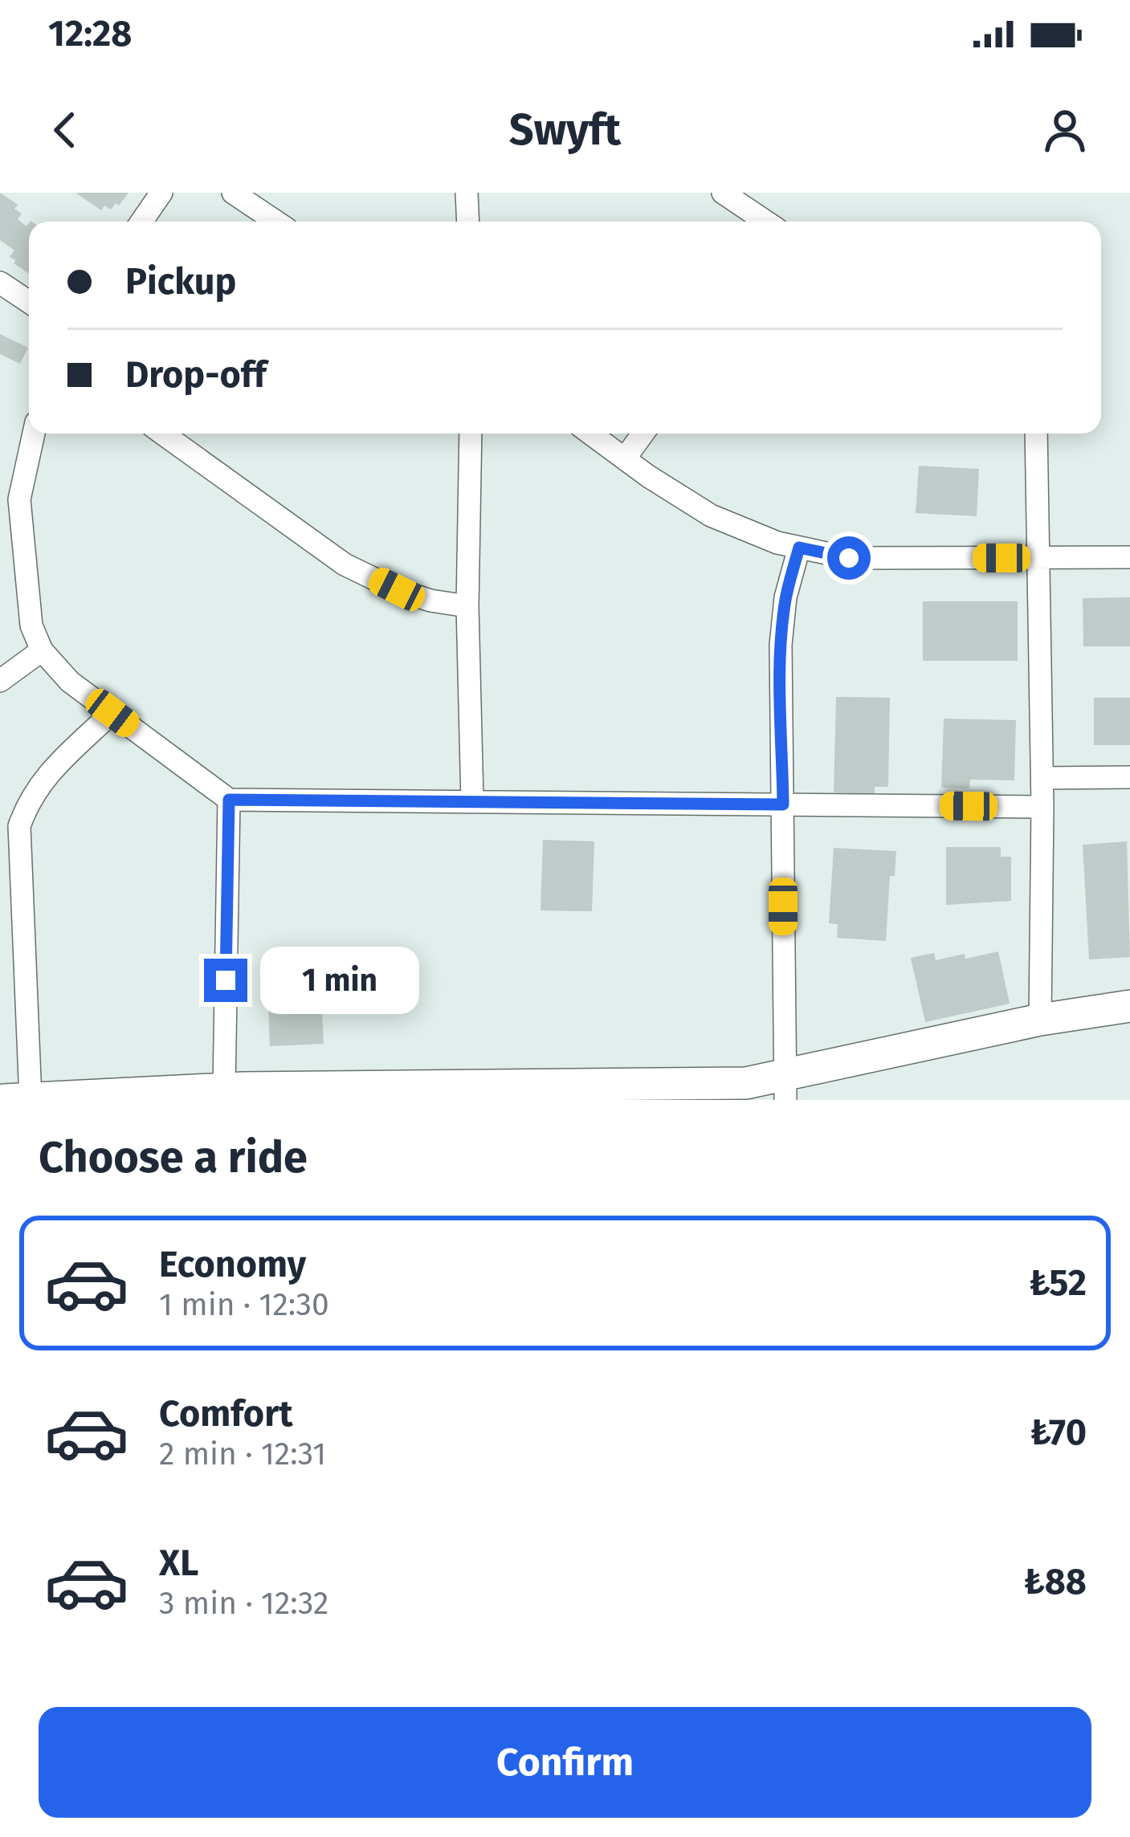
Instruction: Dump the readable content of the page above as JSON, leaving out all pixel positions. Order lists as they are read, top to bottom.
{
  "page": {
    "status": "12:28",
    "header": "Swyft",
    "banner": ["Pickup", "Drop-off"],
    "bubble": "1 min",
    "heading": "Choose a ride",
    "list": [
      {
        "name": "Economy",
        "note": "1 min · 12:30",
        "value": "₺52"
      },
      {
        "name": "Comfort",
        "note": "2 min · 12:31",
        "value": "₺70"
      },
      {
        "name": "XL",
        "note": "3 min · 12:32",
        "value": "₺88"
      }
    ],
    "buttons": "Confirm"
  }
}
